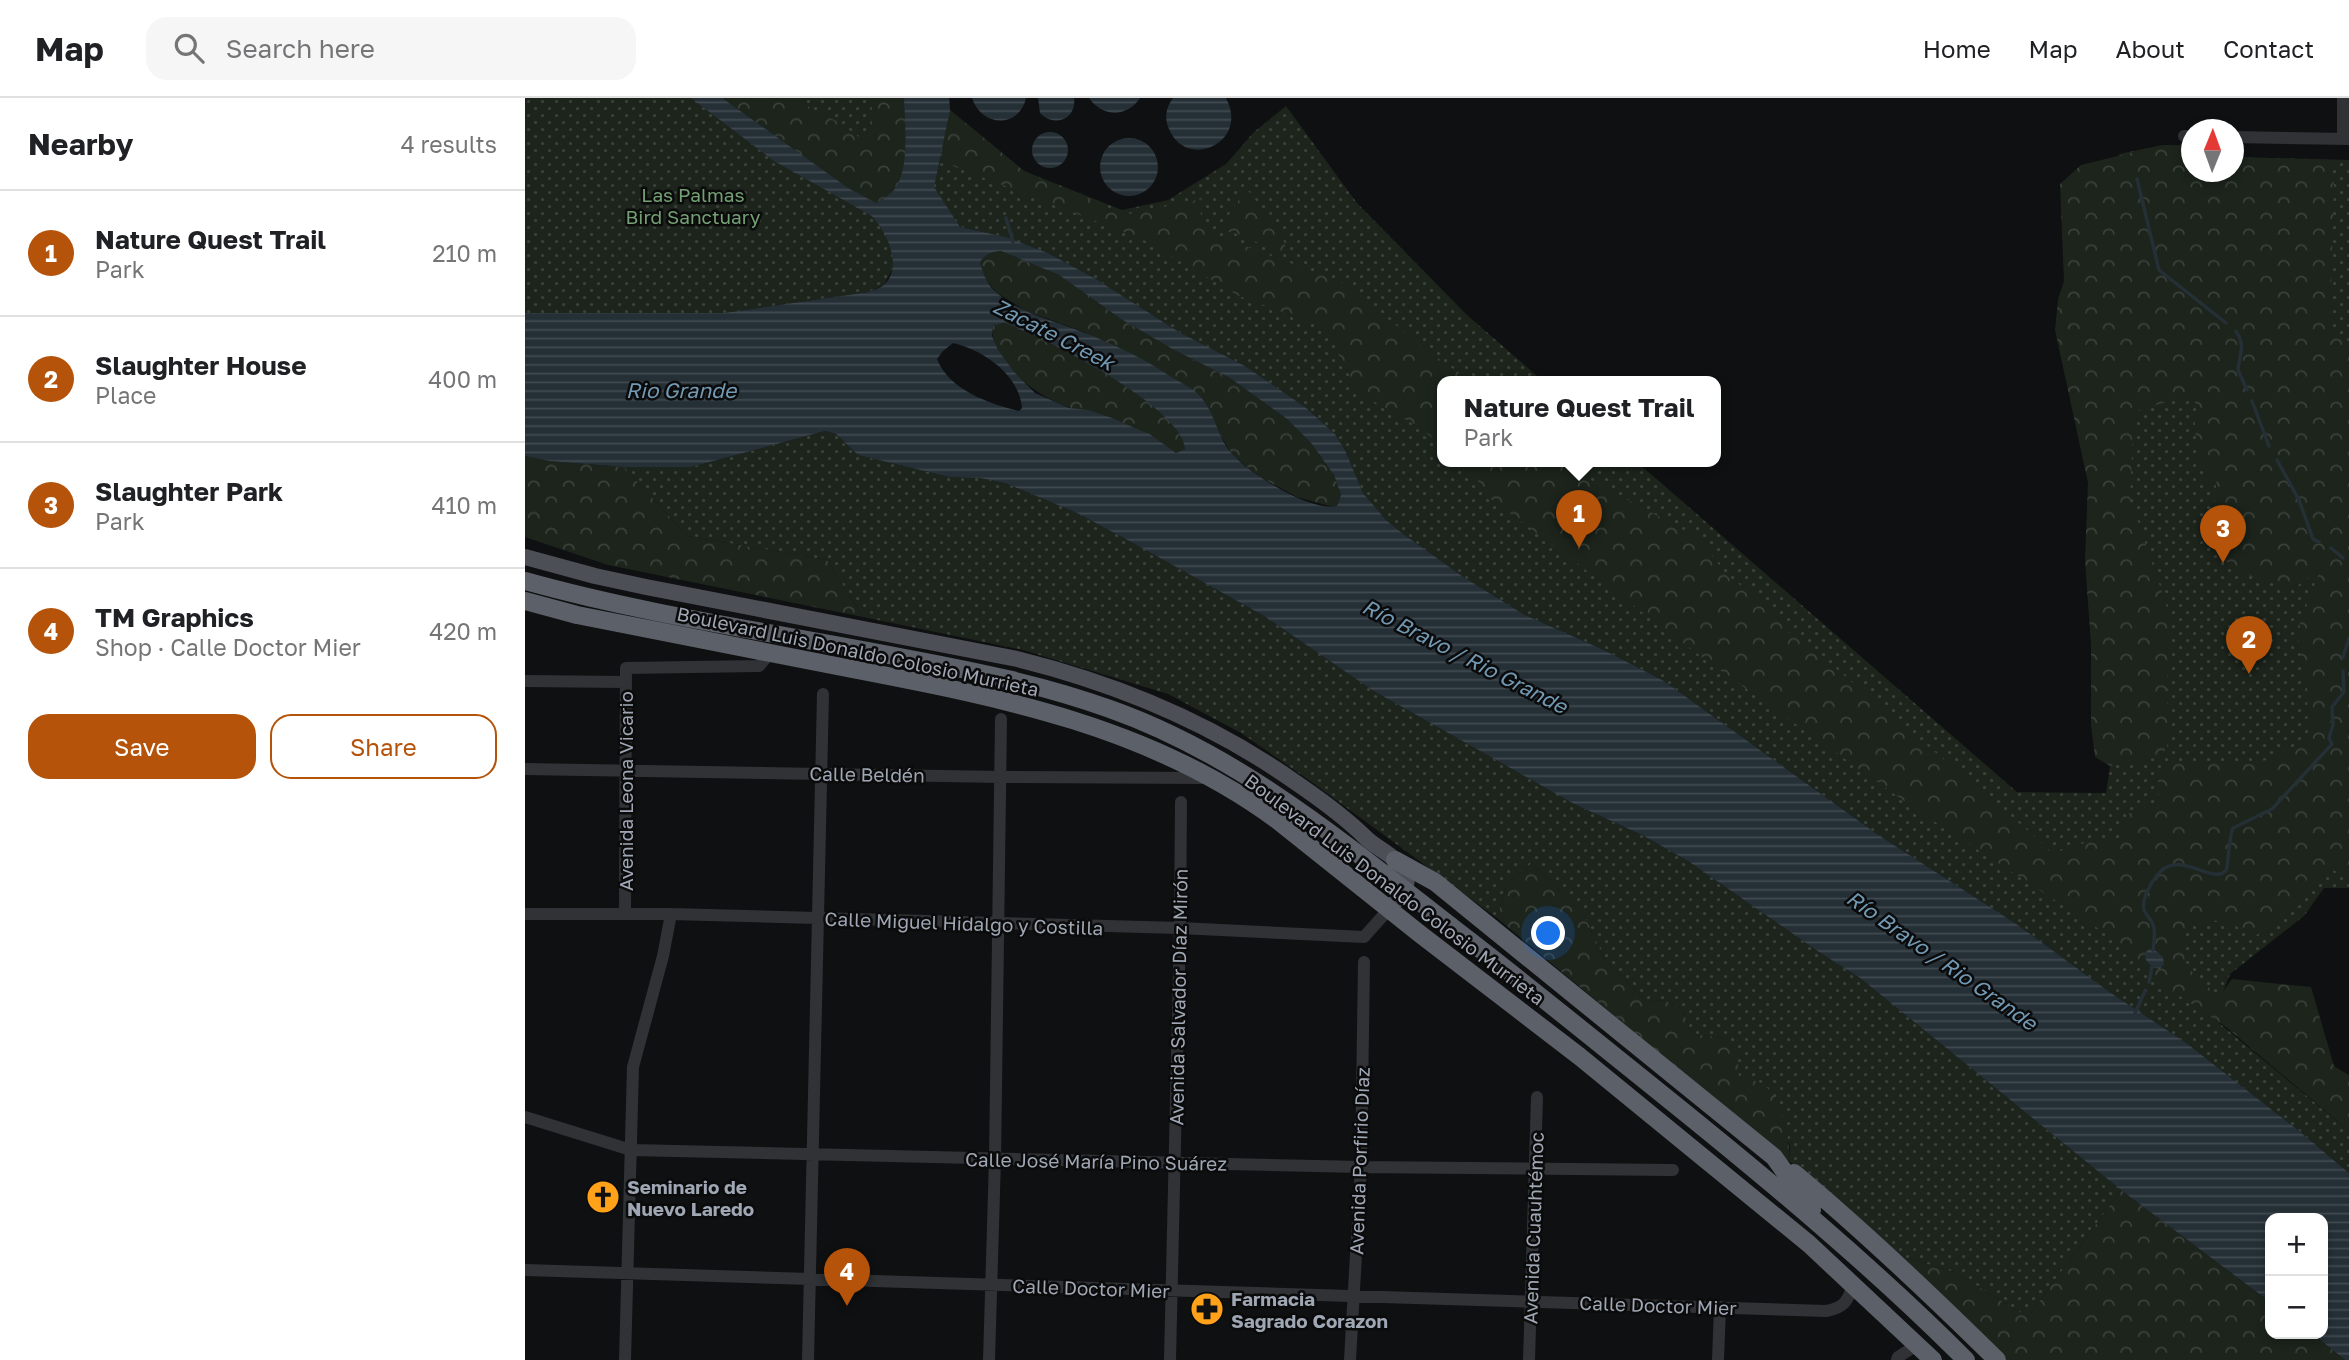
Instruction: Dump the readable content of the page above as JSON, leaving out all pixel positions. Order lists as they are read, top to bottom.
{
  "streets": {
    "highway": ["Boulevard Luis Donaldo Colosio Murrieta"],
    "street": [
      "Calle Beldén",
      "Avenida Leona Vicario",
      "Calle Miguel Hidalgo y Costilla",
      "Avenida Salvador Díaz Mirón",
      "Calle José María Pino Suárez",
      "Avenida Porfirio Díaz",
      "Avenida Cuauhtémoc",
      "Calle Doctor Mier"
    ]
  },
  "crossings": [
    ["Boulevard Luis Donaldo Colosio Murrieta", "Calle Beldén"],
    ["Boulevard Luis Donaldo Colosio Murrieta", "Avenida Leona Vicario"],
    ["Boulevard Luis Donaldo Colosio Murrieta", "Calle Miguel Hidalgo y Costilla"],
    ["Boulevard Luis Donaldo Colosio Murrieta", "Calle Doctor Mier"],
    ["Calle Beldén", "Avenida Leona Vicario"],
    ["Avenida Leona Vicario", "Calle Miguel Hidalgo y Costilla"],
    ["Calle Miguel Hidalgo y Costilla", "Avenida Salvador Díaz Mirón"],
    ["Avenida Salvador Díaz Mirón", "Calle José María Pino Suárez"],
    ["Avenida Salvador Díaz Mirón", "Calle Doctor Mier"],
    ["Calle José María Pino Suárez", "Avenida Porfirio Díaz"],
    ["Calle José María Pino Suárez", "Avenida Cuauhtémoc"],
    ["Avenida Porfirio Díaz", "Calle Doctor Mier"],
    ["Avenida Cuauhtémoc", "Calle Doctor Mier"]
  ],
  "water": ["Zacate Creek", "Rio Grande", "Río Bravo / Rio Grande"],
  "parks": ["Las Palmas Bird Sanctuary"],
  "places": {
    "church": ["Seminario de Nuevo Laredo"],
    "pharmacy": ["Farmacia Sagrado Corazon"]
  },
  "north": "top",
  "page": {
    "header": "Map",
    "search": "Search here",
    "nav": [
      "Home",
      "Map",
      "About",
      "Contact"
    ],
    "heading": ["Nearby", "4 results"],
    "list": [
      {
        "mark": "1",
        "name": "Nature Quest Trail",
        "note": "Park",
        "value": "210 m"
      },
      {
        "mark": "2",
        "name": "Slaughter House",
        "note": "Place",
        "value": "400 m"
      },
      {
        "mark": "3",
        "name": "Slaughter Park",
        "note": "Park",
        "value": "410 m"
      },
      {
        "mark": "4",
        "name": "TM Graphics",
        "note": "Shop · Calle Doctor Mier",
        "value": "420 m"
      }
    ],
    "popup": ["Nature Quest Trail", "Park"],
    "pins": [
      "1",
      "3",
      "2",
      "4"
    ],
    "buttons": ["Save", "Share"],
    "map_buttons": ["+", "−"]
  }
}
